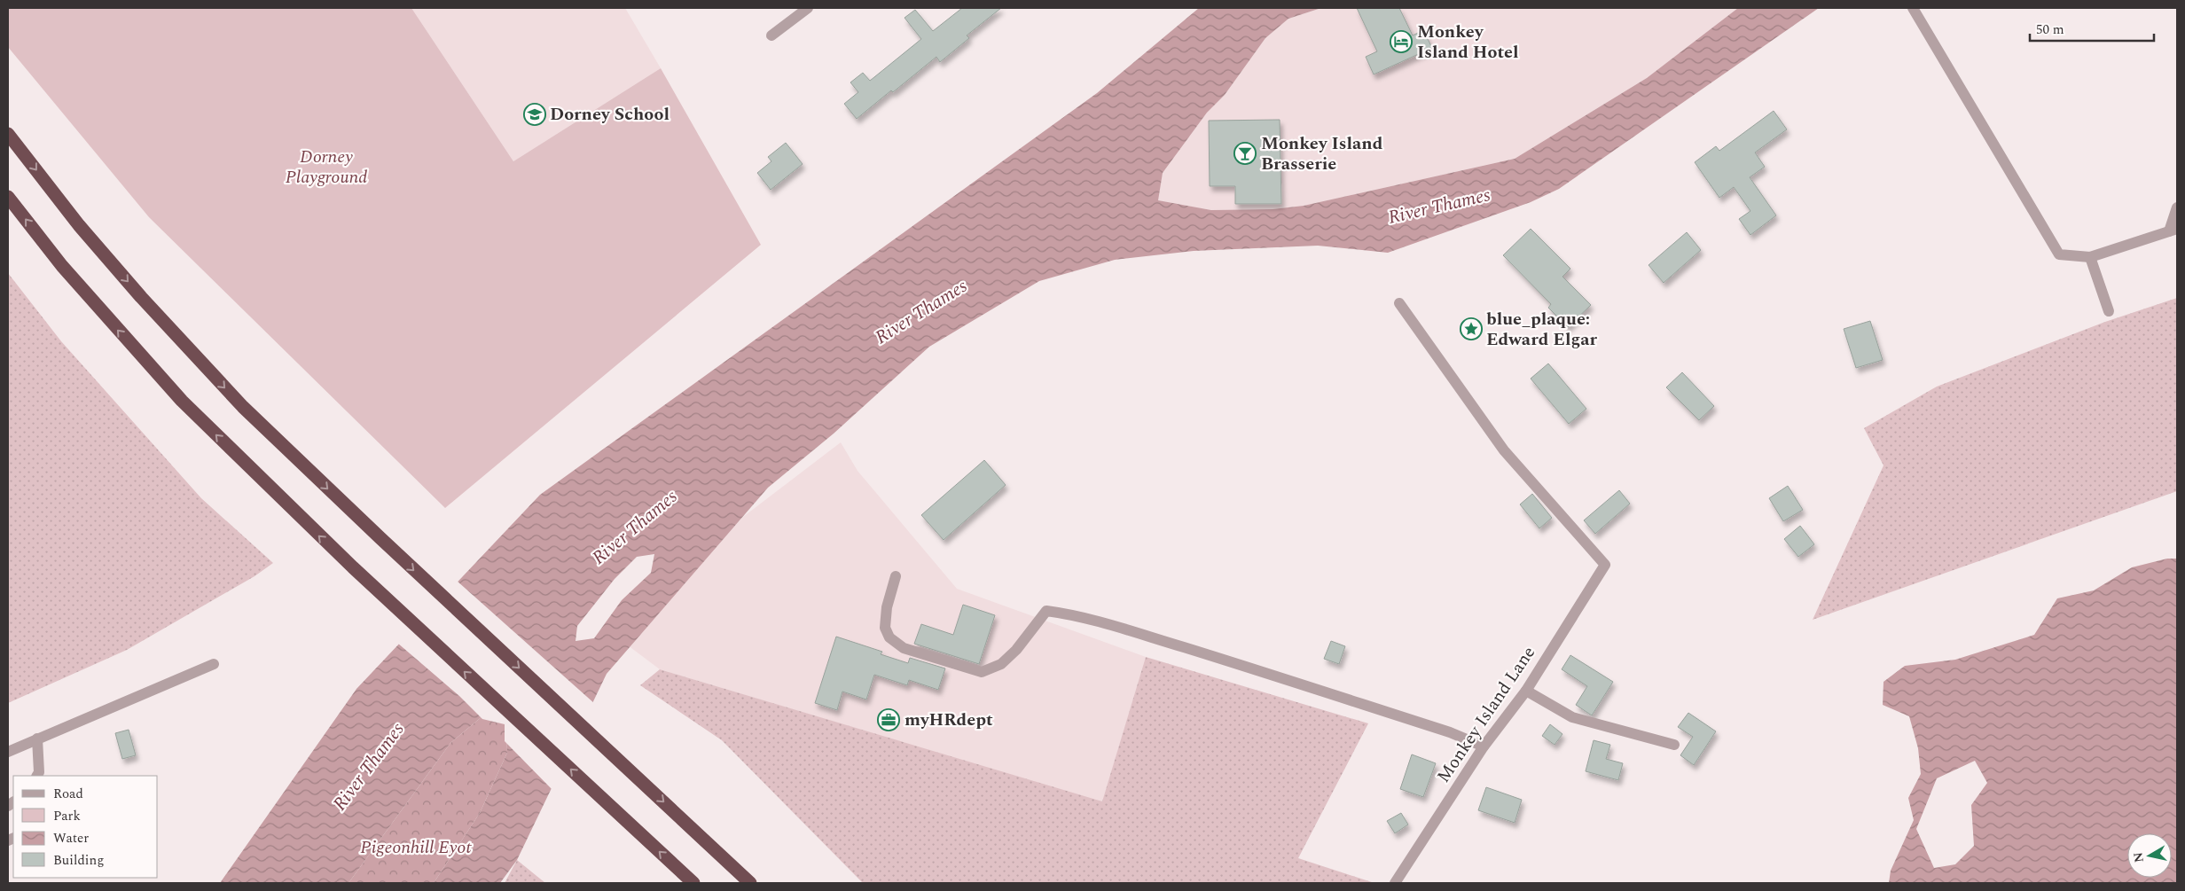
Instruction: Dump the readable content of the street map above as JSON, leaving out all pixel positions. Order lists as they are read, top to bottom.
{
  "streets": {
    "street": ["Monkey Island Lane"]
  },
  "water": ["River Thames"],
  "parks": ["Dorney Playground", "Pigeonhill Eyot"],
  "places": {
    "hotel": ["Monkey Island Hotel"],
    "school or university": ["Dorney School"],
    "bar": ["Monkey Island Brasserie"],
    "place": ["blue_plaque: Edward Elgar"],
    "office": ["myHRdept"]
  },
  "legend": [
    "Road",
    "Park",
    "Water",
    "Building"
  ],
  "scale_bar": "50 m",
  "north": "left"
}
